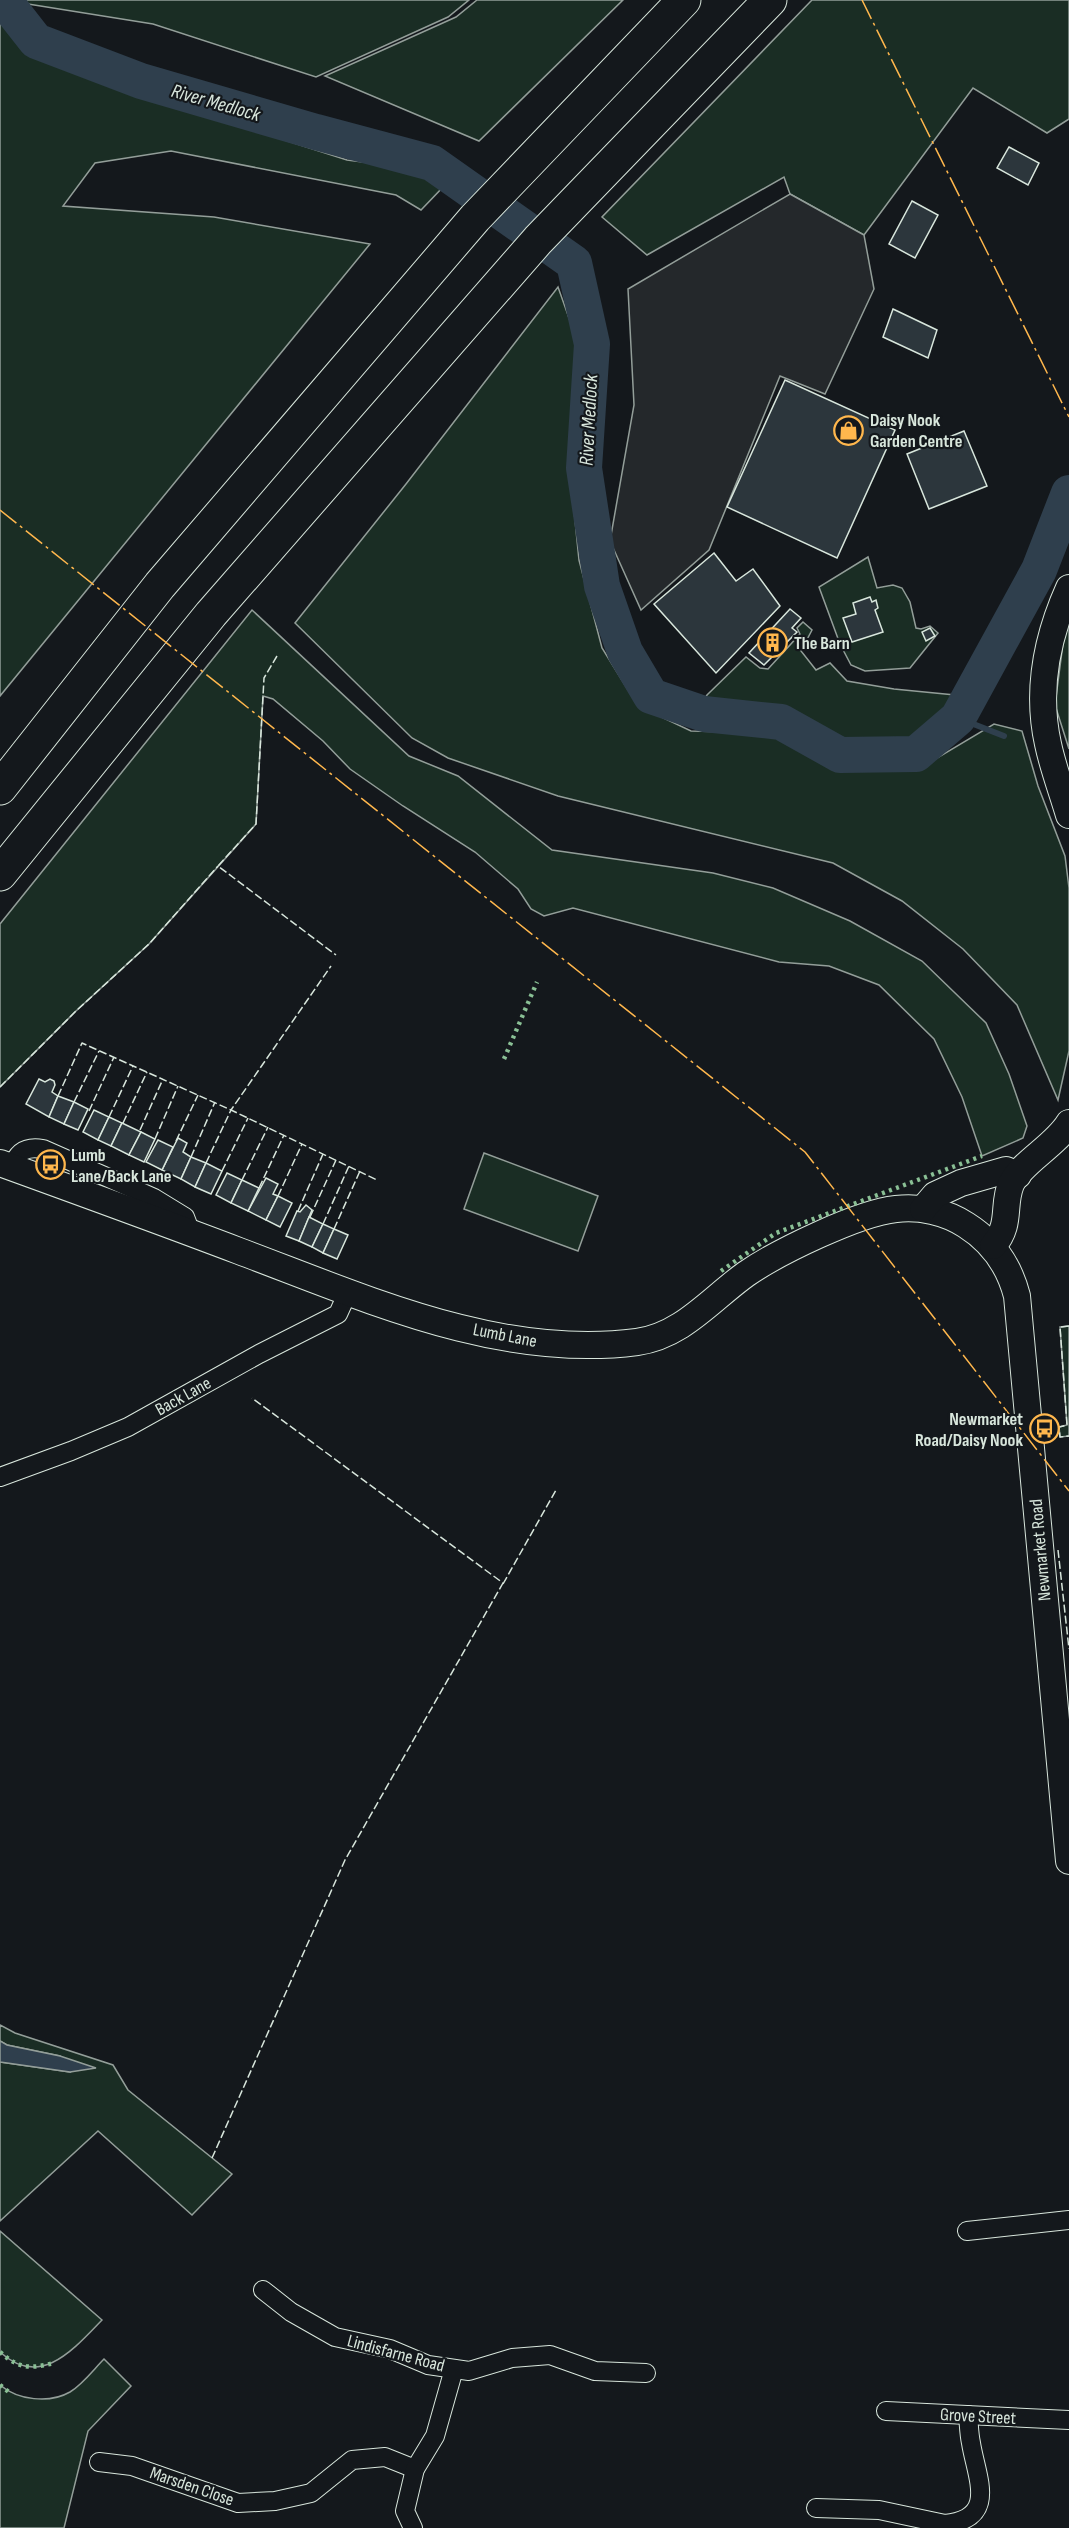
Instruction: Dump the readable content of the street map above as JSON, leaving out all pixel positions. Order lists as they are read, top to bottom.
{
  "streets": {
    "street": [
      "Lumb Lane",
      "Back Lane",
      "Newmarket Road",
      "Lindisfarne Road",
      "Grove Street",
      "Marsden Close"
    ]
  },
  "crossings": [
    ["Lumb Lane", "Back Lane"],
    ["Lumb Lane", "Newmarket Road"]
  ],
  "water": ["River Medlock"],
  "places": {
    "shop": ["Daisy Nook Garden Centre"],
    "building": ["The Barn"],
    "bus stop": ["Lumb Lane/Back Lane", "Newmarket Road/Daisy Nook"]
  }
}
